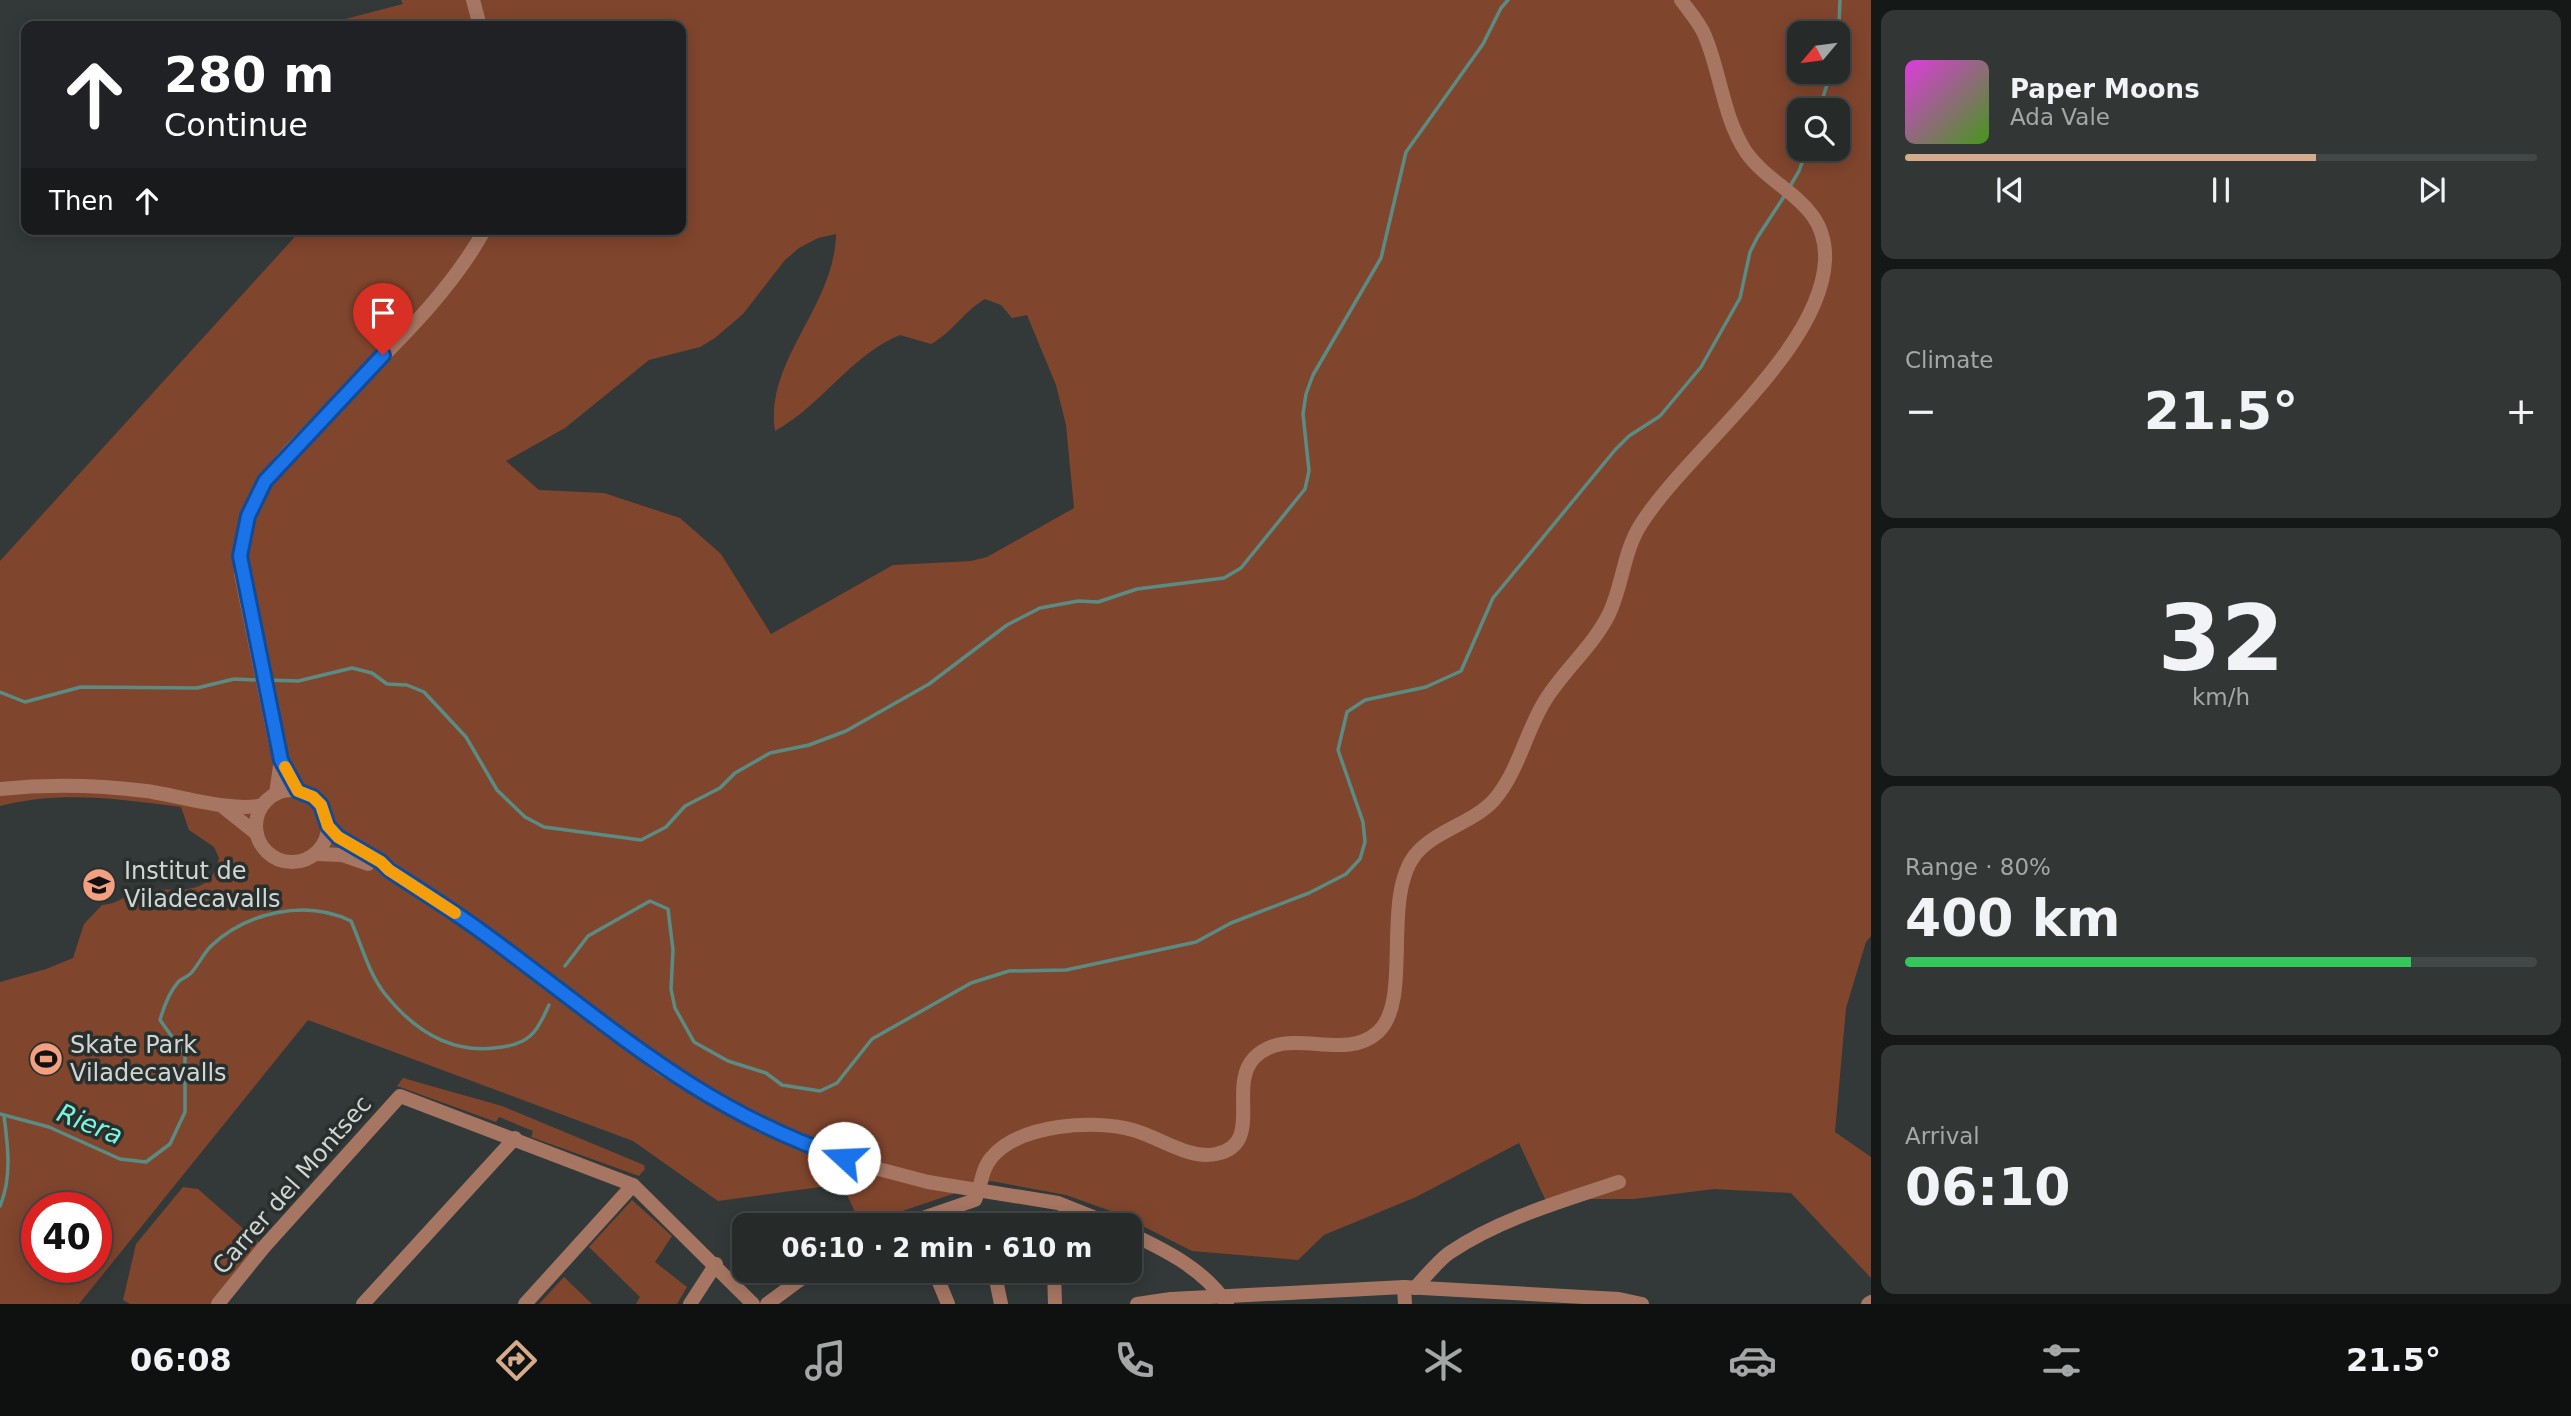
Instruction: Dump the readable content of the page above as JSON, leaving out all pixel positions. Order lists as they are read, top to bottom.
{
  "streets": {
    "street": ["Carrer del Montsec"]
  },
  "water": ["Riera"],
  "places": {
    "school or university": ["Institut de Viladecavalls"],
    "sports": ["Skate Park Viladecavalls"]
  },
  "north": "bottom left",
  "page": {
    "turn": ["280 m", "Continue"],
    "song": ["Paper Moons", "Ada Vale"],
    "then": "Then",
    "tile": [
      "Climate",
      ["32", "km/h"],
      ["Range · 80%", "400 km"],
      ["Arrival", "06:10"]
    ],
    "heat": ["−", "21.5°", "+"],
    "limit": "40",
    "trip": "06:10 · 2 min · 610 m",
    "tabs": ["06:08", "21.5°"]
  }
}
